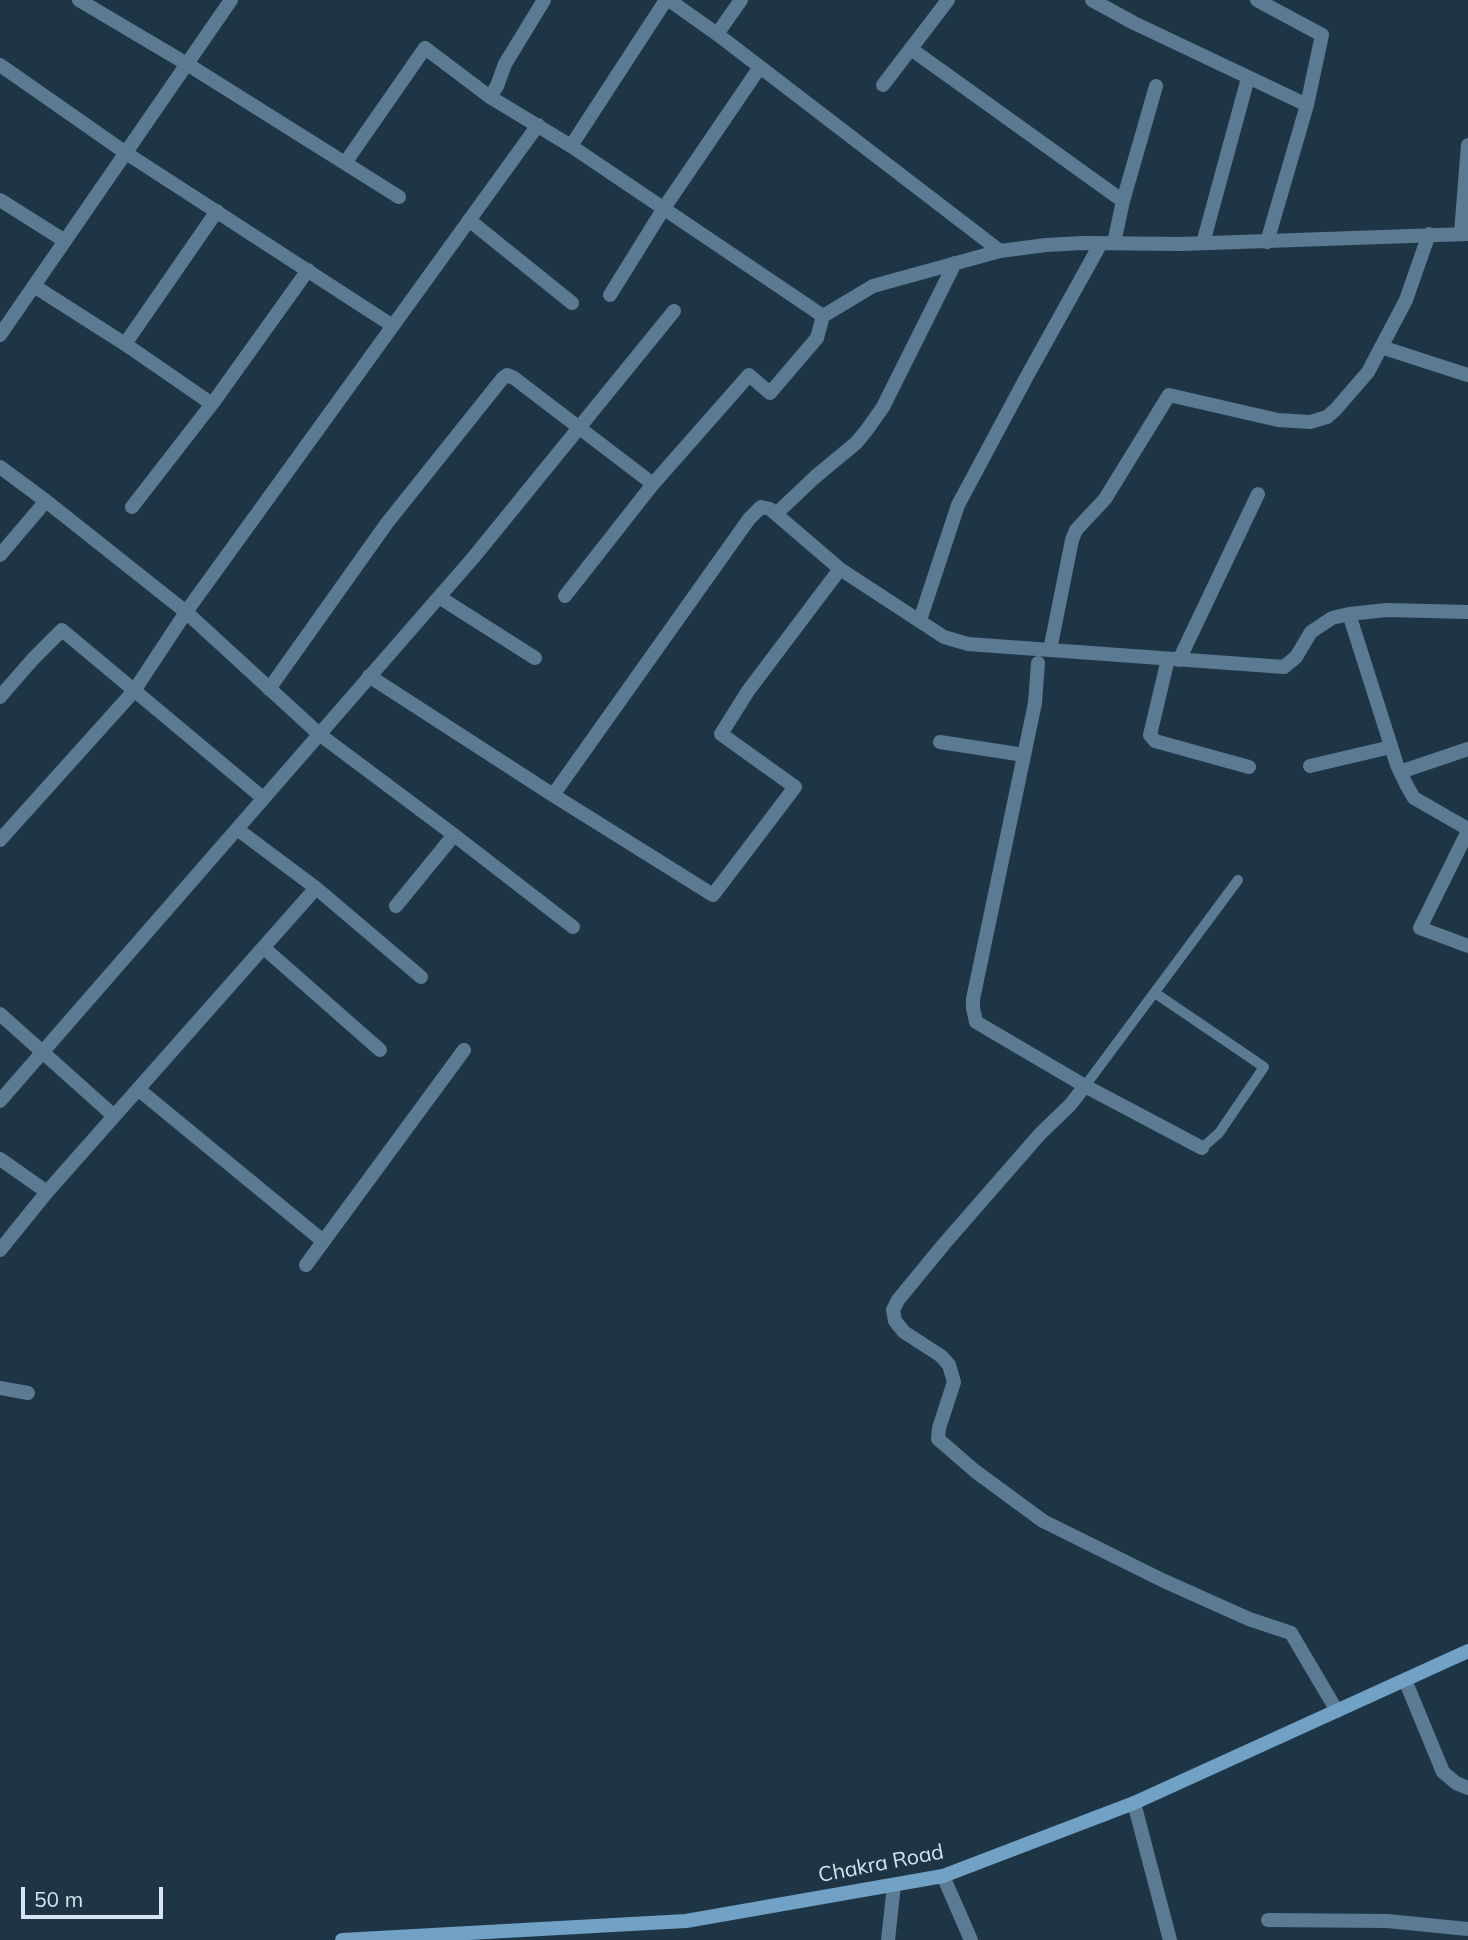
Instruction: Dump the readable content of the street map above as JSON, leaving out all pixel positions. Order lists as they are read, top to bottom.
{
  "streets": {
    "main road": ["Chakra Road"]
  },
  "scale_bar": "50 m"
}
